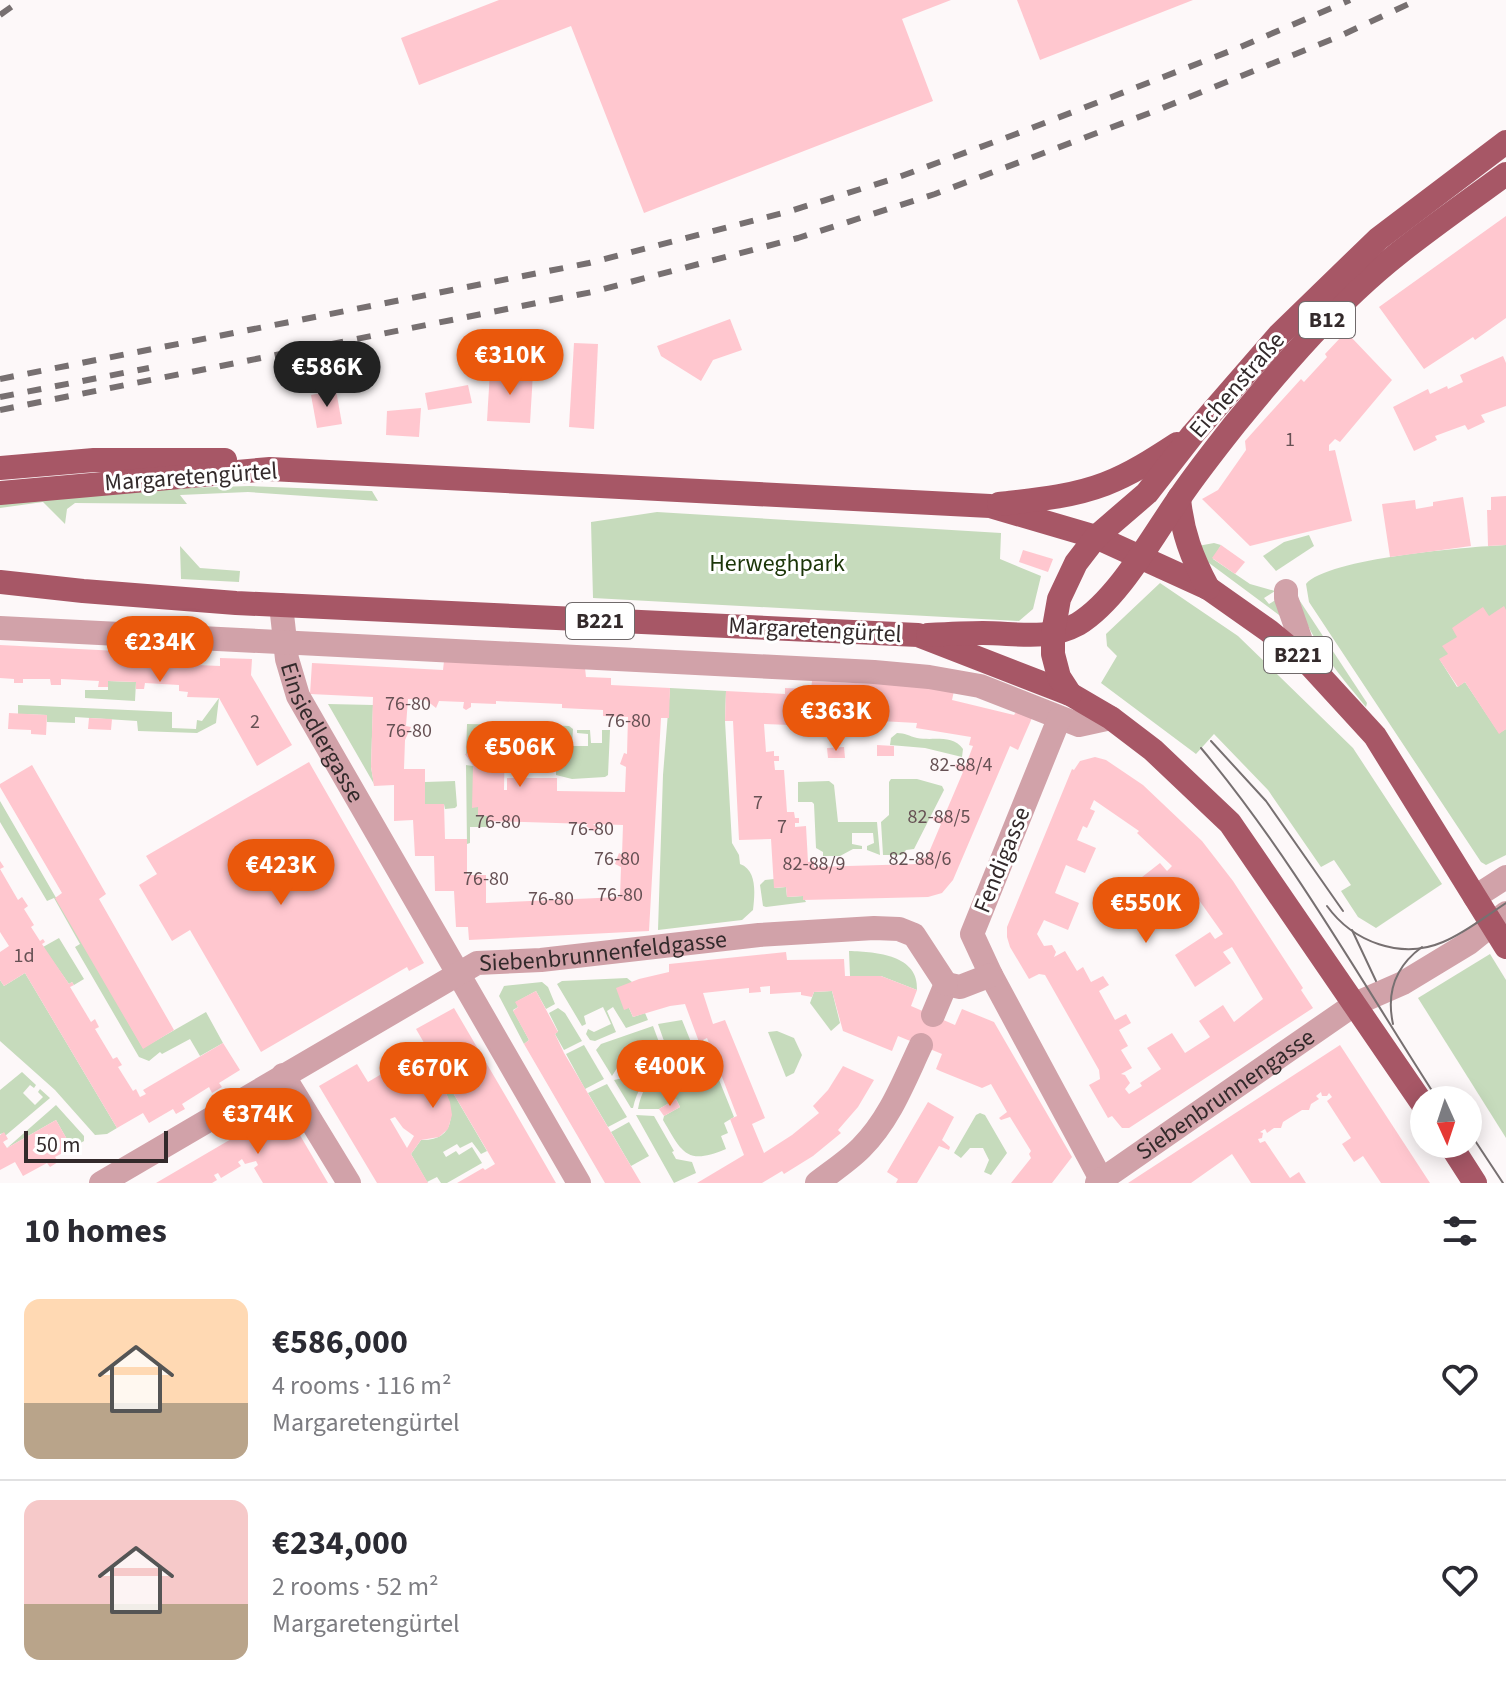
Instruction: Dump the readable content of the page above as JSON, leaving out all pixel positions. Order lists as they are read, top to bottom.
{
  "streets": {
    "main road": [
      "B12",
      "Eichenstraße",
      "Margaretengürtel",
      "B221"
    ],
    "street": [
      "Einsiedlergasse",
      "Fendigasse",
      "Siebenbrunnenfeldgasse",
      "Siebenbrunnengasse"
    ]
  },
  "crossings": [
    ["Eichenstraße", "Margaretengürtel"],
    ["Eichenstraße", "B221"],
    ["Margaretengürtel", "B221"],
    ["Margaretengürtel", "Einsiedlergasse"],
    ["Margaretengürtel", "Fendigasse"],
    ["Margaretengürtel", "Siebenbrunnengasse"],
    ["B221", "Siebenbrunnengasse"],
    ["Einsiedlergasse", "Siebenbrunnenfeldgasse"]
  ],
  "parks": ["Herweghpark"],
  "house_numbers": [
    "1",
    "76-80",
    "76-80",
    "2",
    "76-80",
    "82-88/4",
    "7",
    "82-88/5",
    "76-80",
    "7",
    "76-80",
    "76-80",
    "82-88/6",
    "82-88/9",
    "76-80",
    "76-80",
    "76-80",
    "1d"
  ],
  "scale_bar": "50 m",
  "north": "bottom",
  "page": {
    "price": [
      "€310K",
      "€586K",
      "€234K",
      "€363K",
      "€506K",
      "€423K",
      "€550K",
      "€400K",
      "€670K",
      "€374K"
    ],
    "scale": "50 m",
    "heading": "10 homes",
    "list": [
      {
        "name": "€586,000",
        "note": "4 rooms · 116 m² · Margaretengürtel"
      },
      {
        "name": "€234,000",
        "note": "2 rooms · 52 m² · Margaretengürtel"
      }
    ]
  }
}
